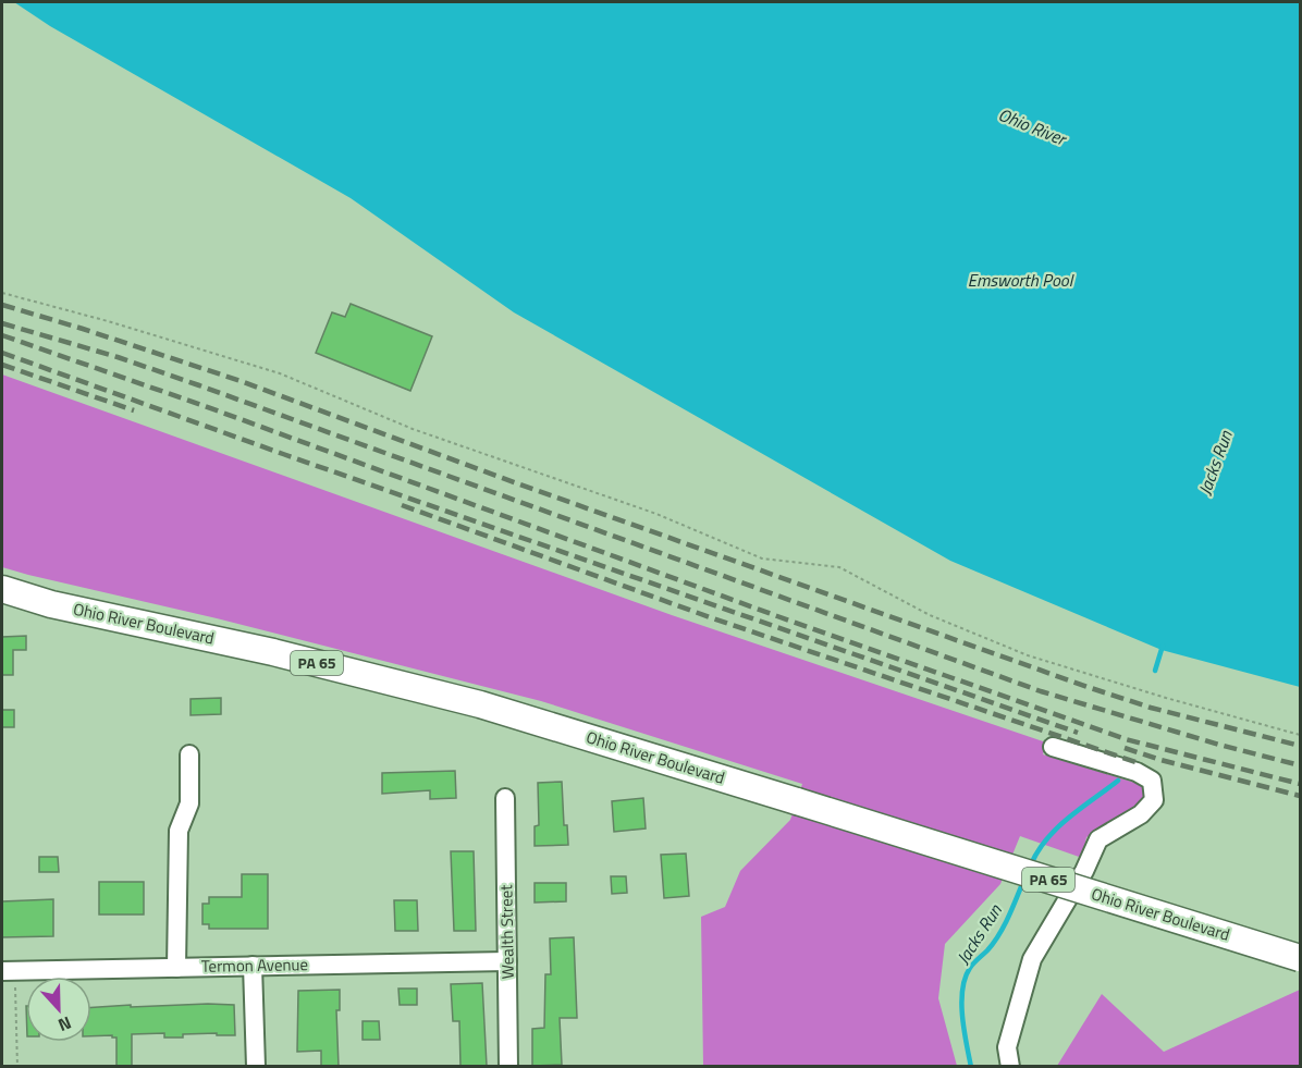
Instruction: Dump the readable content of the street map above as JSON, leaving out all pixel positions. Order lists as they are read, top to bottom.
{
  "streets": {
    "highway": ["Ohio River Boulevard", "PA 65"],
    "street": ["Wealth Street", "Termon Avenue"]
  },
  "crossings": [
    ["Wealth Street", "Termon Avenue"]
  ],
  "water": ["Ohio River", "Emsworth Pool", "Jacks Run"],
  "north": "bottom"
}
